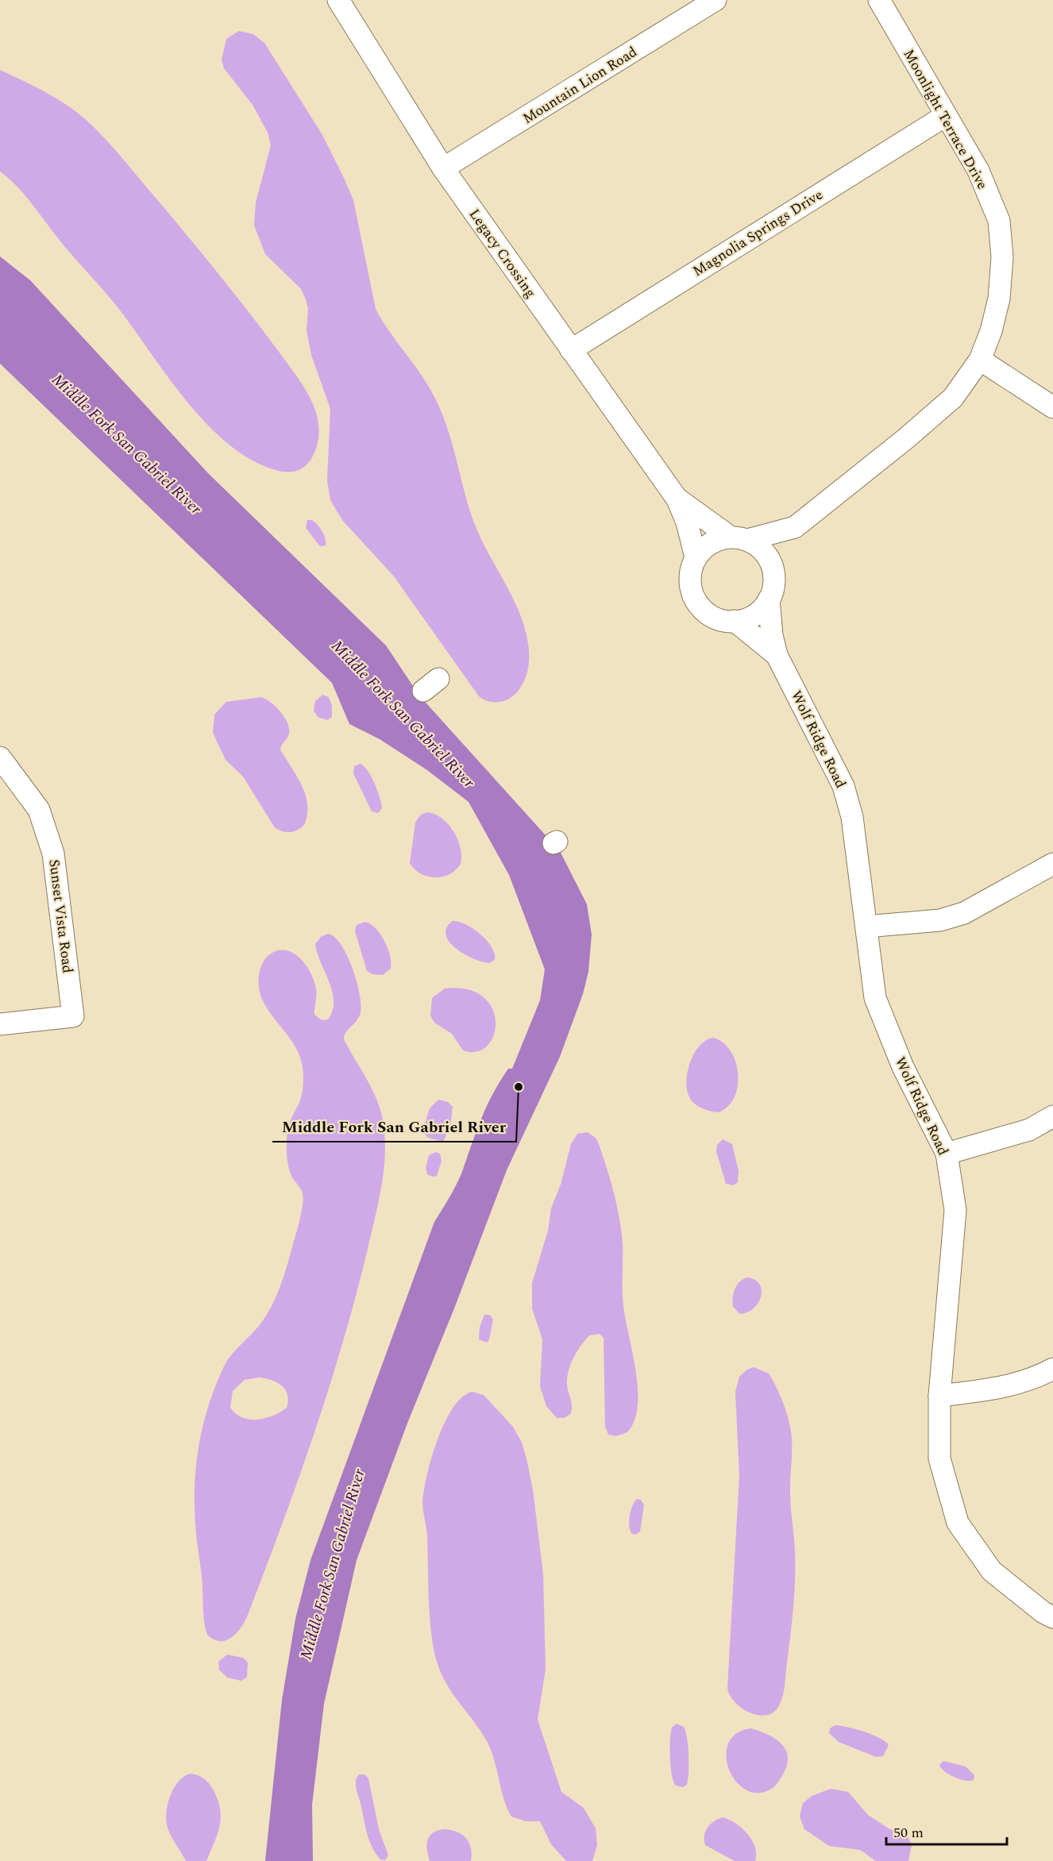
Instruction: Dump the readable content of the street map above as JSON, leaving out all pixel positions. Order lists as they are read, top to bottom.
{
  "streets": {
    "street": [
      "Mountain Lion Road",
      "Moonlight Terrace Drive",
      "Magnolia Springs Drive",
      "Legacy Crossing",
      "Wolf Ridge Road",
      "Sunset Vista Road"
    ]
  },
  "crossings": [
    ["Mountain Lion Road", "Legacy Crossing"],
    ["Moonlight Terrace Drive", "Magnolia Springs Drive"],
    ["Moonlight Terrace Drive", "Legacy Crossing"],
    ["Moonlight Terrace Drive", "Wolf Ridge Road"],
    ["Magnolia Springs Drive", "Legacy Crossing"],
    ["Legacy Crossing", "Wolf Ridge Road"]
  ],
  "water": ["Middle Fork San Gabriel River"],
  "places": ["Middle Fork San Gabriel River"],
  "scale_bar": "50 m"
}
